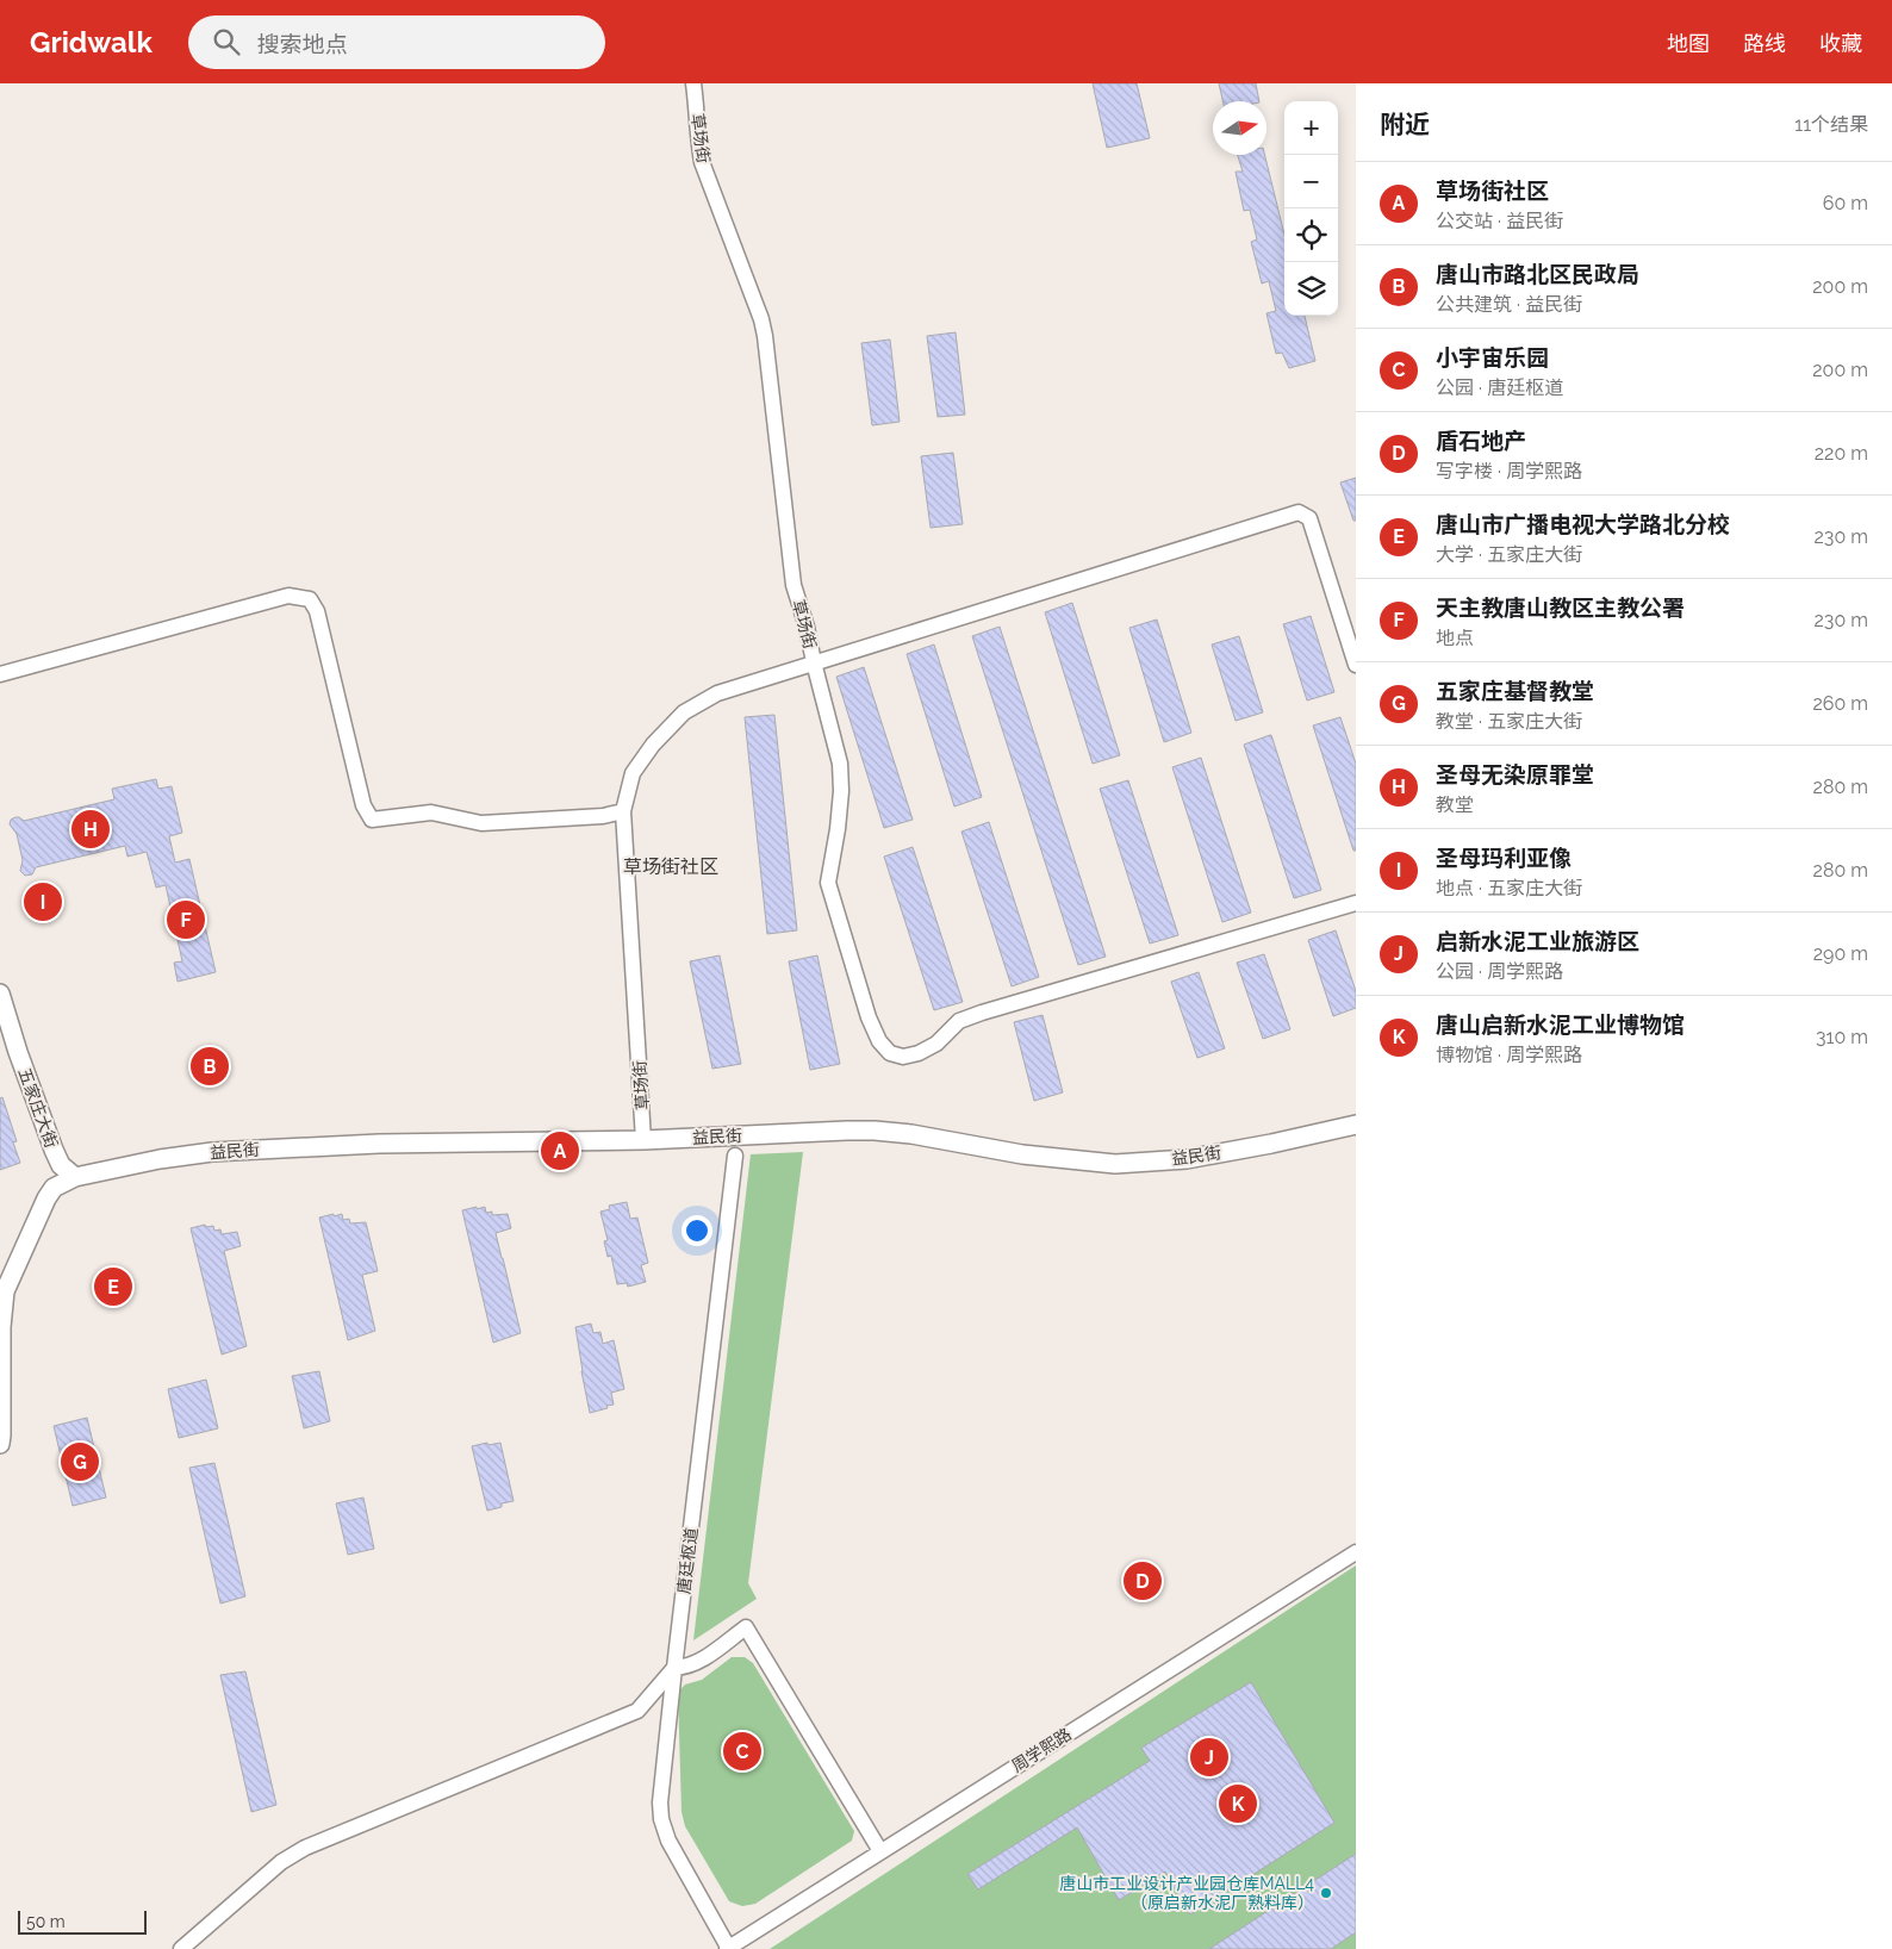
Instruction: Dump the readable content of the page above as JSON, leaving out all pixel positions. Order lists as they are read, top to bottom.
{
  "streets": {
    "street": [
      "草场街",
      "五家庄大街",
      "益民街",
      "唐廷枢道",
      "周学熙路"
    ]
  },
  "crossings": [
    ["草场街", "益民街"],
    ["五家庄大街", "益民街"],
    ["唐廷枢道", "周学熙路"]
  ],
  "districts": ["草场街社区"],
  "places": ["唐山市工业设计产业园仓库MALL4 （原启新水泥厂熟料库）"],
  "scale_bar": "50 m",
  "north": "right",
  "page": {
    "header": "Gridwalk",
    "search": "搜索地点",
    "nav": ["地图", "路线", "收藏"],
    "heading": ["附近", "11个结果"],
    "map_buttons": ["+", "−"],
    "list": [
      {
        "mark": "A",
        "name": "草场街社区",
        "note": "公交站 · 益民街",
        "value": "60 m"
      },
      {
        "mark": "B",
        "name": "唐山市路北区民政局",
        "note": "公共建筑 · 益民街",
        "value": "200 m"
      },
      {
        "mark": "C",
        "name": "小宇宙乐园",
        "note": "公园 · 唐廷枢道",
        "value": "200 m"
      },
      {
        "mark": "D",
        "name": "盾石地产",
        "note": "写字楼 · 周学熙路",
        "value": "220 m"
      },
      {
        "mark": "E",
        "name": "唐山市广播电视大学路北分校",
        "note": "大学 · 五家庄大街",
        "value": "230 m"
      },
      {
        "mark": "F",
        "name": "天主教唐山教区主教公署",
        "note": "地点",
        "value": "230 m"
      },
      {
        "mark": "G",
        "name": "五家庄基督教堂",
        "note": "教堂 · 五家庄大街",
        "value": "260 m"
      },
      {
        "mark": "H",
        "name": "圣母无染原罪堂",
        "note": "教堂",
        "value": "280 m"
      },
      {
        "mark": "I",
        "name": "圣母玛利亚像",
        "note": "地点 · 五家庄大街",
        "value": "280 m"
      },
      {
        "mark": "J",
        "name": "启新水泥工业旅游区",
        "note": "公园 · 周学熙路",
        "value": "290 m"
      },
      {
        "mark": "K",
        "name": "唐山启新水泥工业博物馆",
        "note": "博物馆 · 周学熙路",
        "value": "310 m"
      }
    ],
    "pins": [
      "H",
      "I",
      "F",
      "B",
      "A",
      "E",
      "G",
      "D",
      "C",
      "J",
      "K"
    ],
    "scale": "50 m"
  }
}
